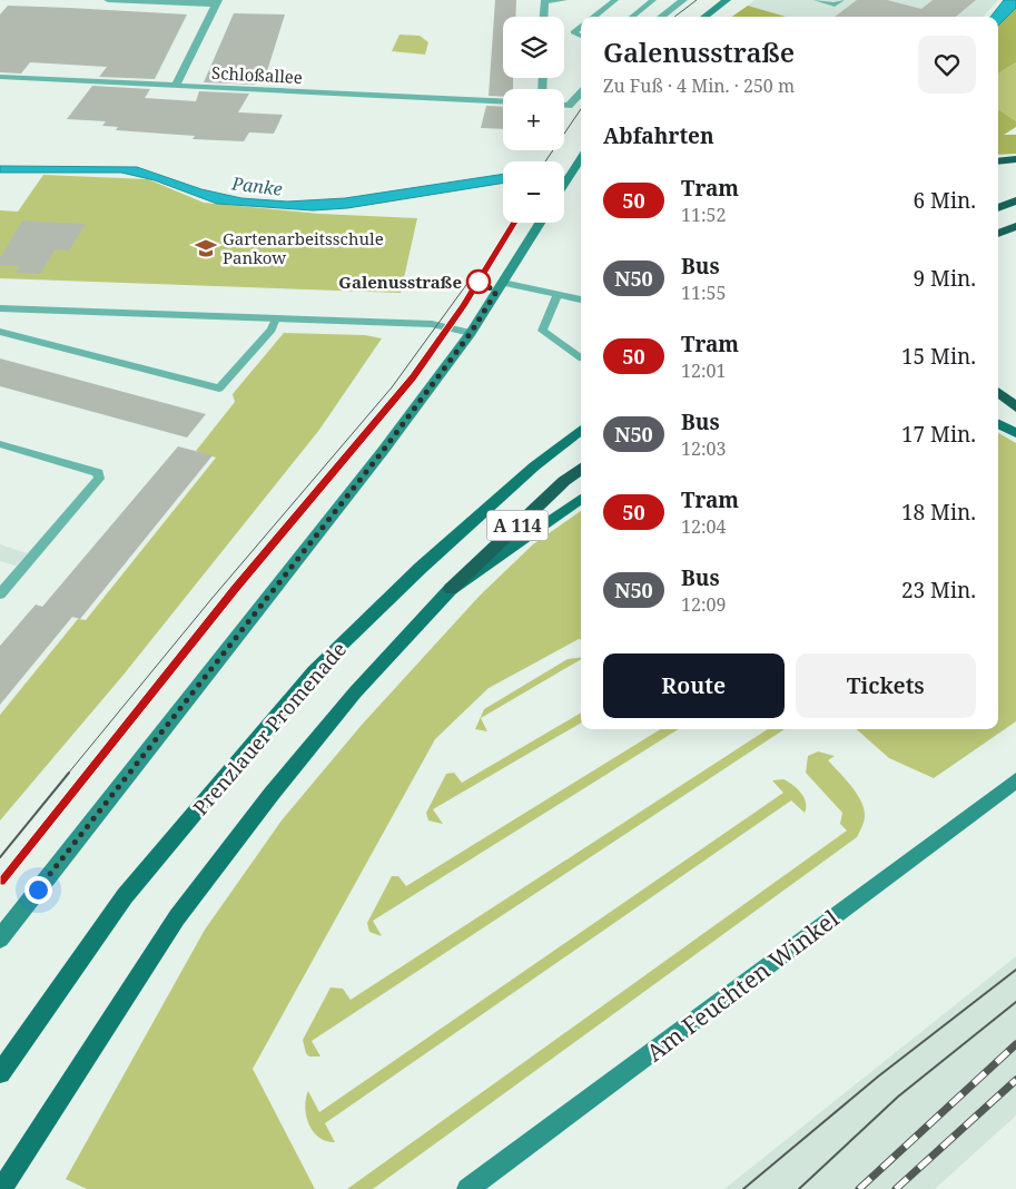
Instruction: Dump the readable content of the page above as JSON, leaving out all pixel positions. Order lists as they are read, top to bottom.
{
  "streets": {
    "highway": ["A 114"],
    "main road": ["Prenzlauer Promenade", "Am Feuchten Winkel"],
    "street": ["Schloßallee"]
  },
  "water": ["Panke"],
  "places": {
    "school or university": ["Gartenarbeitsschule Pankow"],
    "other": ["Galenusstraße"]
  },
  "lines": ["tram line 50"],
  "page": {
    "map_buttons": ["+", "−"],
    "heading": [
      ["Galenusstraße", "Zu Fuß · 4 Min. · 250 m"],
      "Abfahrten"
    ],
    "list": [
      {
        "mark": "50",
        "name": "Tram",
        "note": "11:52",
        "value": "6 Min."
      },
      {
        "mark": "N50",
        "name": "Bus",
        "note": "11:55",
        "value": "9 Min."
      },
      {
        "mark": "50",
        "name": "Tram",
        "note": "12:01",
        "value": "15 Min."
      },
      {
        "mark": "N50",
        "name": "Bus",
        "note": "12:03",
        "value": "17 Min."
      },
      {
        "mark": "50",
        "name": "Tram",
        "note": "12:04",
        "value": "18 Min."
      },
      {
        "mark": "N50",
        "name": "Bus",
        "note": "12:09",
        "value": "23 Min."
      }
    ],
    "buttons": ["Route", "Tickets"]
  }
}
